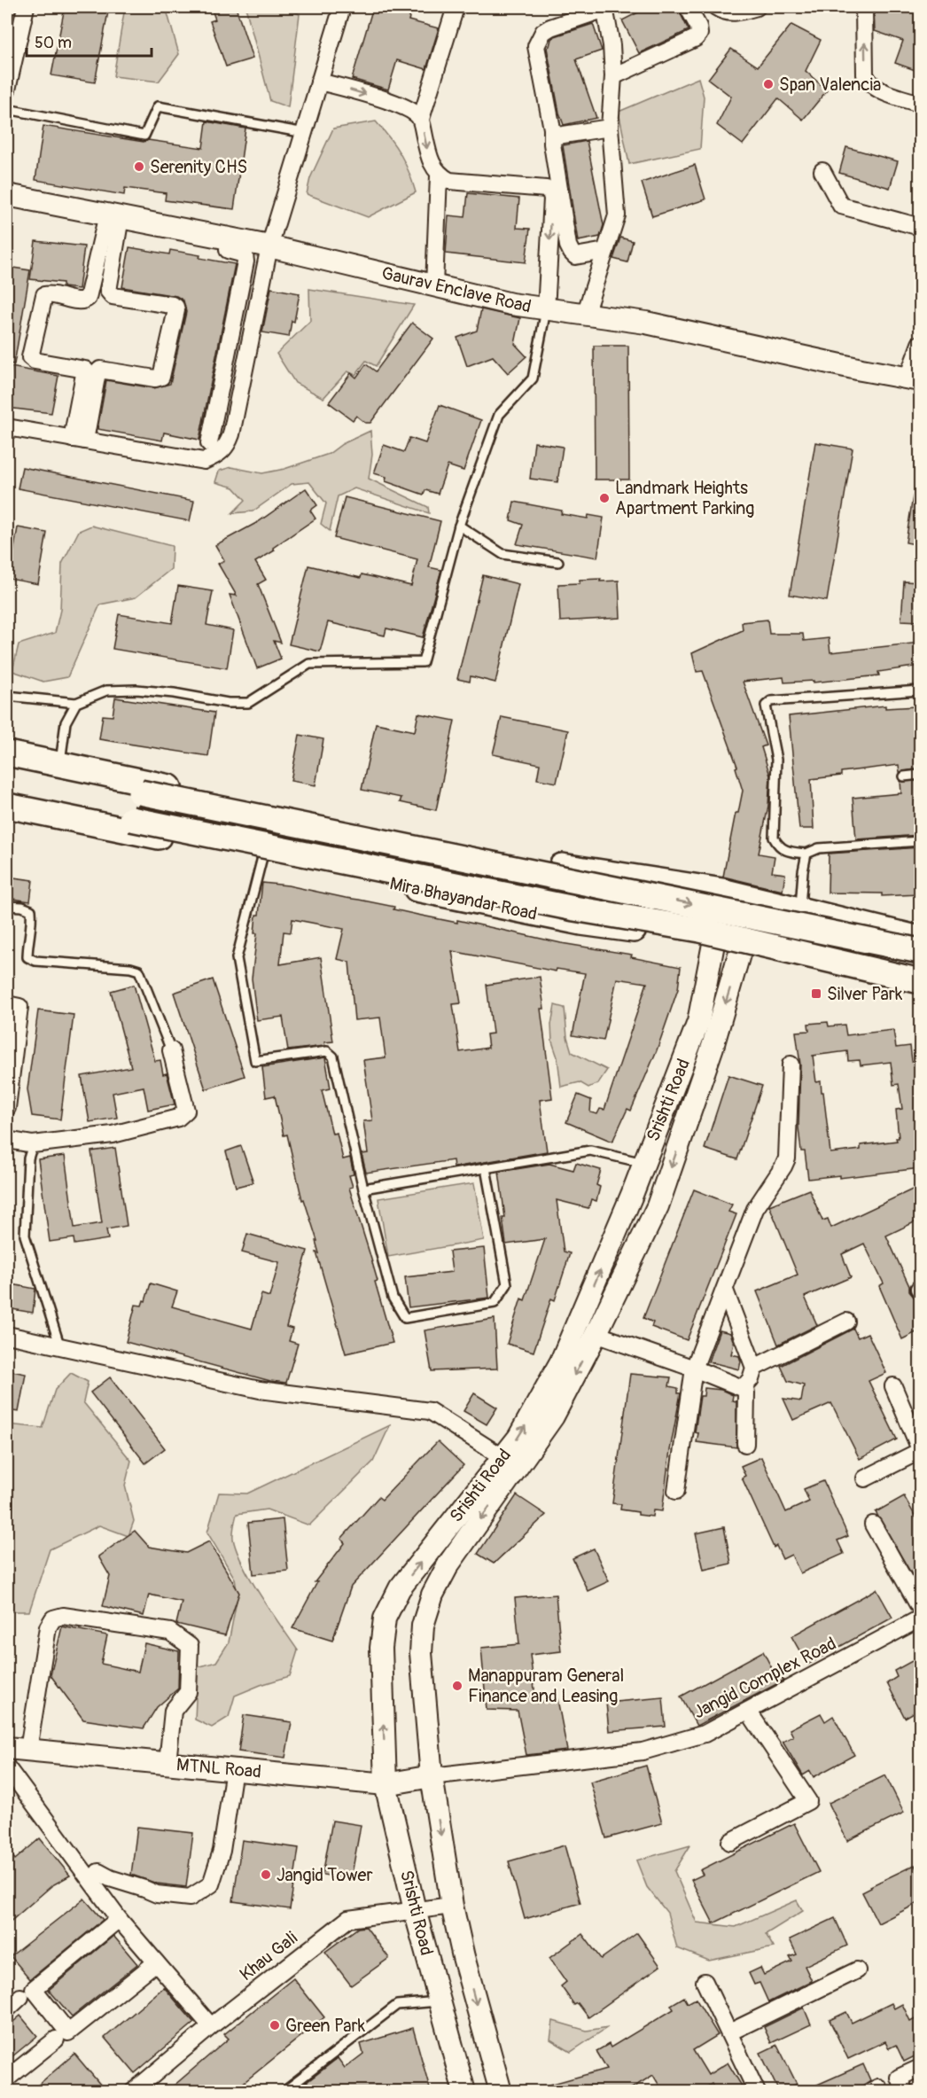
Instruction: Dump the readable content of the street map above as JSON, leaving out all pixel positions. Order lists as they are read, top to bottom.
{
  "streets": {
    "main road": [
      "Gaurav Enclave Road",
      "Mira Bhayandar Road",
      "Srishti Road",
      "MTNL Road"
    ],
    "street": ["Jangid Complex Road", "Khau Gali"]
  },
  "crossings": [
    ["Mira Bhayandar Road", "Srishti Road"],
    ["Srishti Road", "Jangid Complex Road"],
    ["Srishti Road", "MTNL Road"],
    ["Srishti Road", "Khau Gali"],
    ["Jangid Complex Road", "MTNL Road"]
  ],
  "places": {
    "other": [
      "Span Valencia",
      "Serenity CHS",
      "Landmark Heights Apartment Parking",
      "Manappuram General Finance and Leasing",
      "Jangid Tower",
      "Green Park"
    ],
    "transit": ["Silver Park"]
  },
  "scale_bar": "50 m"
}
